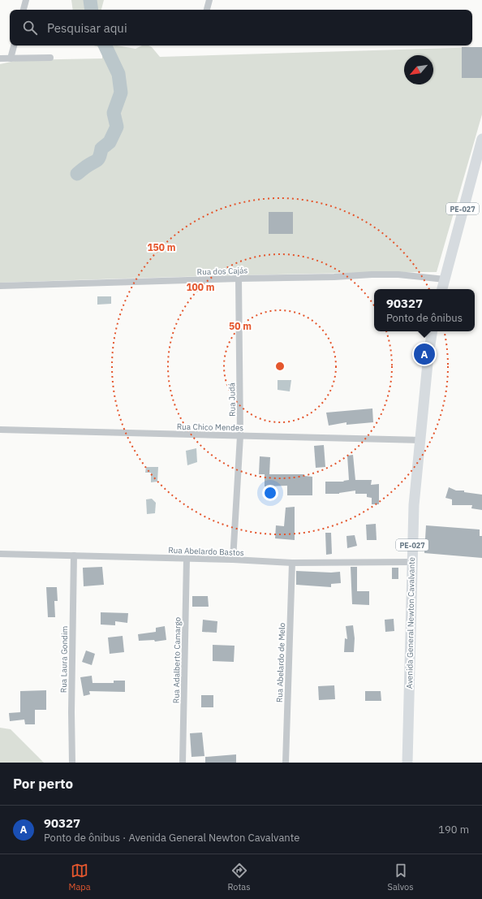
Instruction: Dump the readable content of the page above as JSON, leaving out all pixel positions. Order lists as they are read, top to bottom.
{
  "streets": {
    "main road": ["PE-027", "Avenida General Newton Cavalvante"],
    "street": [
      "Rua dos Cajás",
      "Rua Judá",
      "Rua Chico Mendes",
      "Rua Abelardo Bastos",
      "Rua Laura Gondim",
      "Rua Adalberto Camargo",
      "Rua Abelardo de Melo"
    ]
  },
  "crossings": [
    ["PE-027", "Rua dos Cajás"],
    ["Rua dos Cajás", "Rua Judá"],
    ["Rua Judá", "Rua Chico Mendes"],
    ["Rua Judá", "Rua Abelardo Bastos"],
    ["Rua Chico Mendes", "Avenida General Newton Cavalvante"],
    ["Rua Abelardo Bastos", "Avenida General Newton Cavalvante"],
    ["Rua Abelardo Bastos", "Rua Laura Gondim"],
    ["Rua Abelardo Bastos", "Rua Adalberto Camargo"],
    ["Rua Abelardo Bastos", "Rua Abelardo de Melo"]
  ],
  "north": "bottom left",
  "page": {
    "search": "Pesquisar aqui",
    "popup": ["90327", "Ponto de ônibus"],
    "pins": "A",
    "heading": "Por perto",
    "list": [
      {
        "mark": "A",
        "name": "90327",
        "note": "Ponto de ônibus · Avenida General Newton Cavalvante",
        "value": "190 m"
      }
    ],
    "nav": ["Mapa", "Rotas", "Salvos"]
  },
  "rings": ["150 m", "100 m", "50 m"]
}
